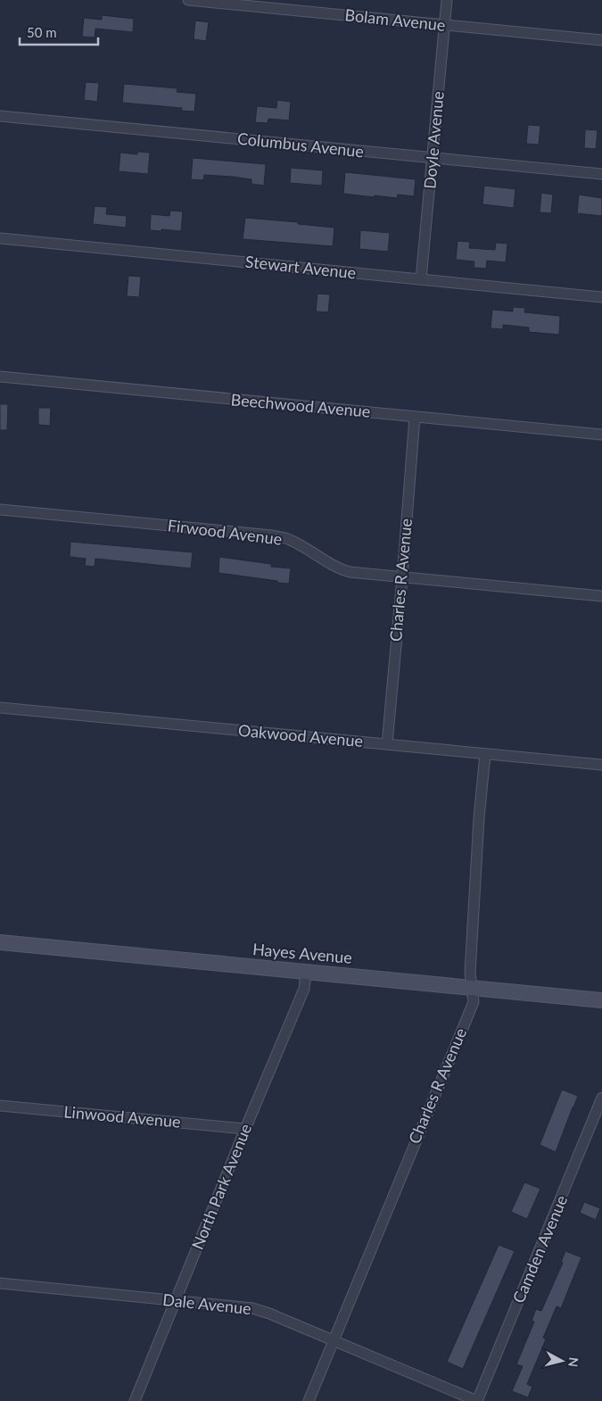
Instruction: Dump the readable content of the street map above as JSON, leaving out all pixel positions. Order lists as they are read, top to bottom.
{
  "streets": {
    "street": [
      "Bolam Avenue",
      "Doyle Avenue",
      "Columbus Avenue",
      "Stewart Avenue",
      "Beechwood Avenue",
      "Firwood Avenue",
      "Charles R Avenue",
      "Oakwood Avenue",
      "Hayes Avenue",
      "Linwood Avenue",
      "North Park Avenue",
      "Camden Avenue",
      "Dale Avenue"
    ]
  },
  "crossings": [
    ["Bolam Avenue", "Doyle Avenue"],
    ["Doyle Avenue", "Columbus Avenue"],
    ["Doyle Avenue", "Stewart Avenue"],
    ["Beechwood Avenue", "Charles R Avenue"],
    ["Firwood Avenue", "Charles R Avenue"],
    ["Charles R Avenue", "Oakwood Avenue"],
    ["Charles R Avenue", "Hayes Avenue"],
    ["Charles R Avenue", "Dale Avenue"],
    ["Hayes Avenue", "North Park Avenue"],
    ["Linwood Avenue", "North Park Avenue"],
    ["North Park Avenue", "Dale Avenue"],
    ["Camden Avenue", "Dale Avenue"]
  ],
  "scale_bar": "50 m",
  "north": "right"
}
